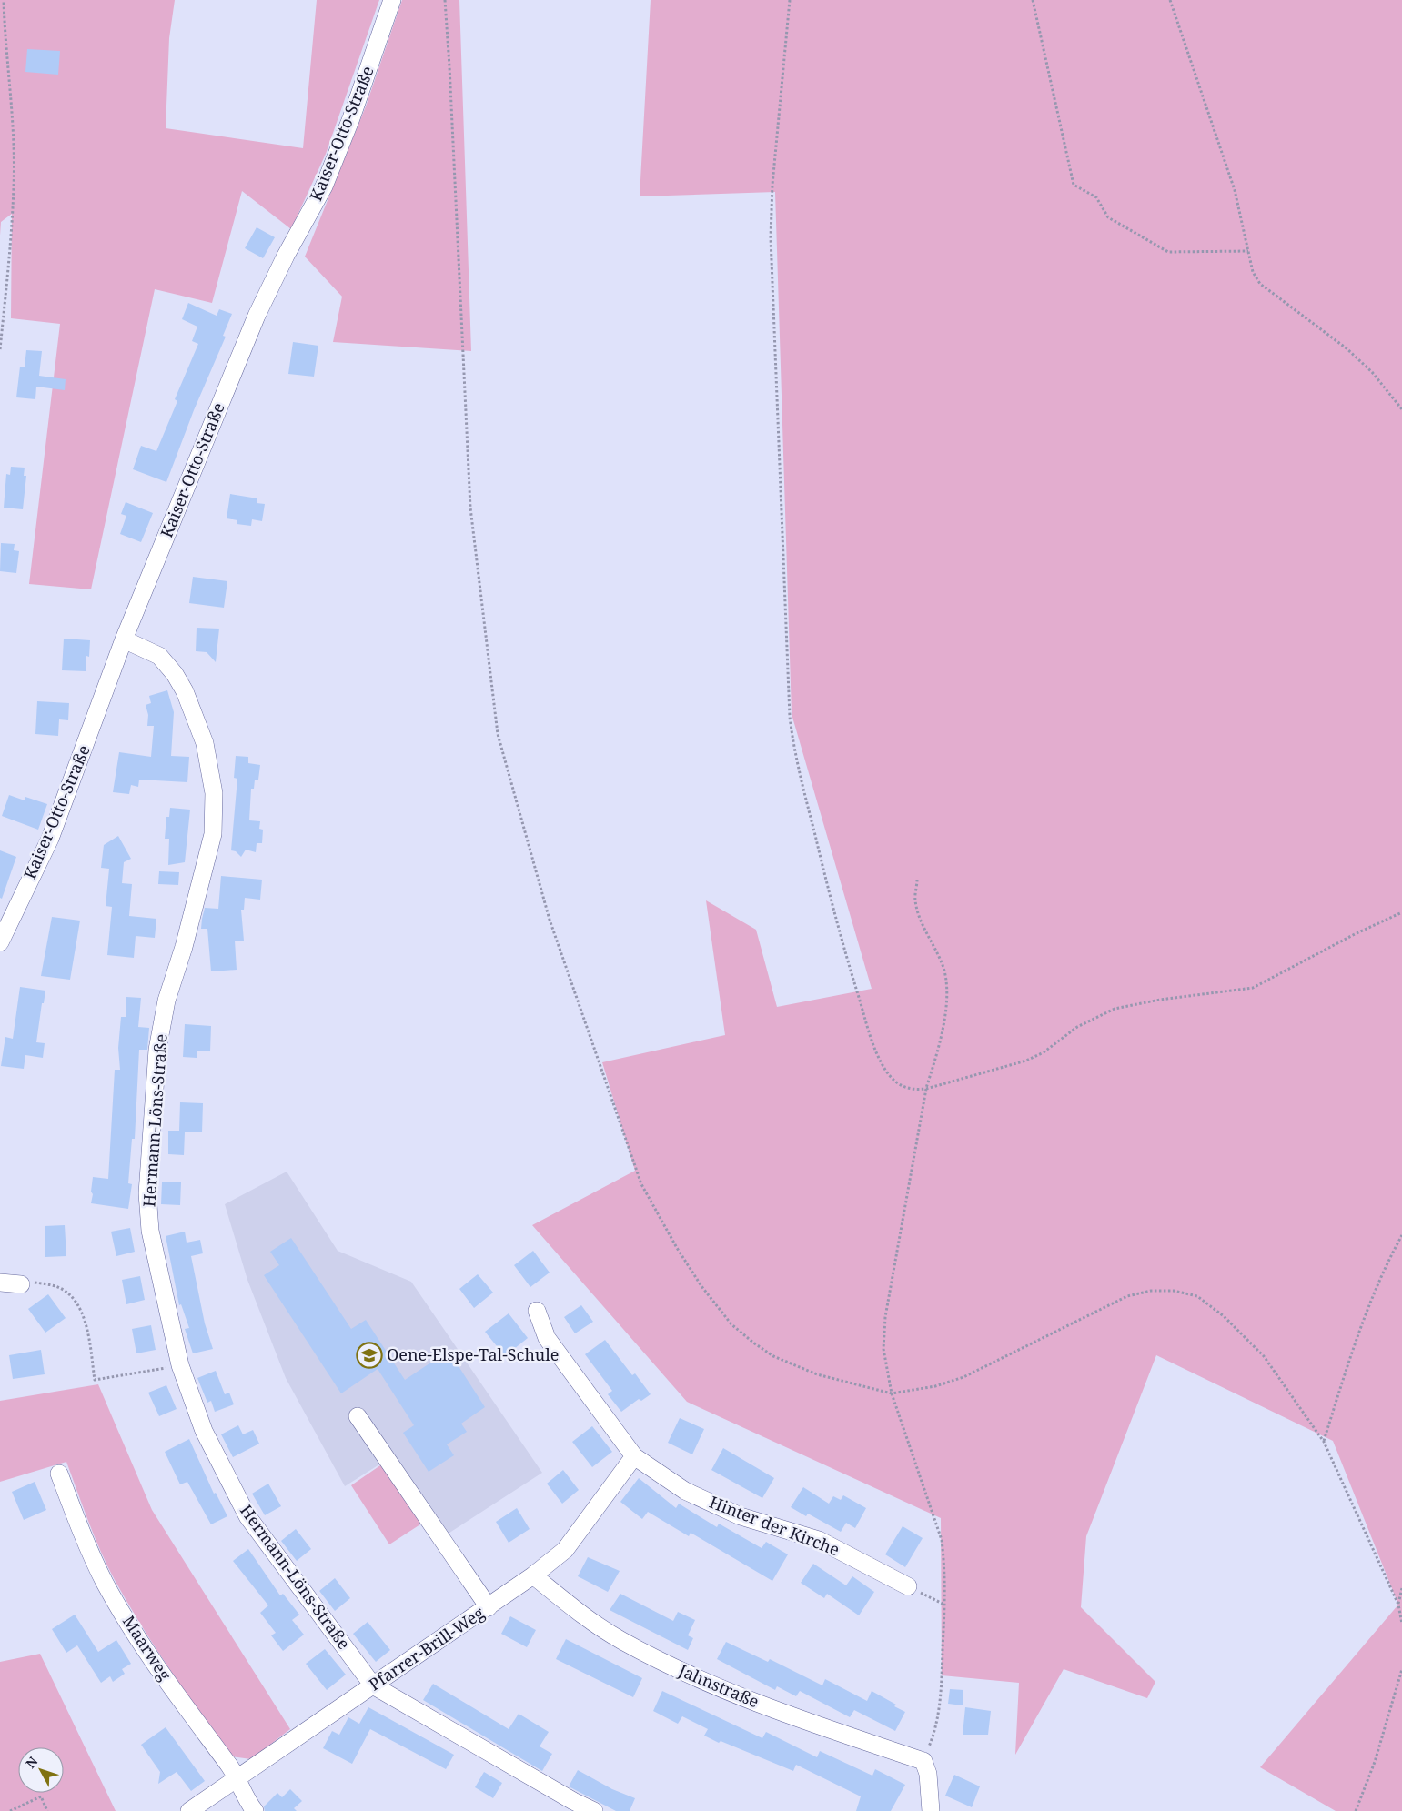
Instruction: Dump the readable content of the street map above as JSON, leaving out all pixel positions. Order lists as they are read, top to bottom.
{
  "streets": {
    "street": [
      "Kaiser-Otto-Straße",
      "Hermann-Löns-Straße",
      "Hinter der Kirche",
      "Maarweg",
      "Pfarrer-Brill-Weg",
      "Jahnstraße"
    ]
  },
  "crossings": [
    ["Kaiser-Otto-Straße", "Hermann-Löns-Straße"],
    ["Hermann-Löns-Straße", "Pfarrer-Brill-Weg"],
    ["Hinter der Kirche", "Pfarrer-Brill-Weg"],
    ["Maarweg", "Pfarrer-Brill-Weg"],
    ["Pfarrer-Brill-Weg", "Jahnstraße"]
  ],
  "places": {
    "school or university": ["Oene-Elspe-Tal-Schule"]
  },
  "north": "top left"
}
